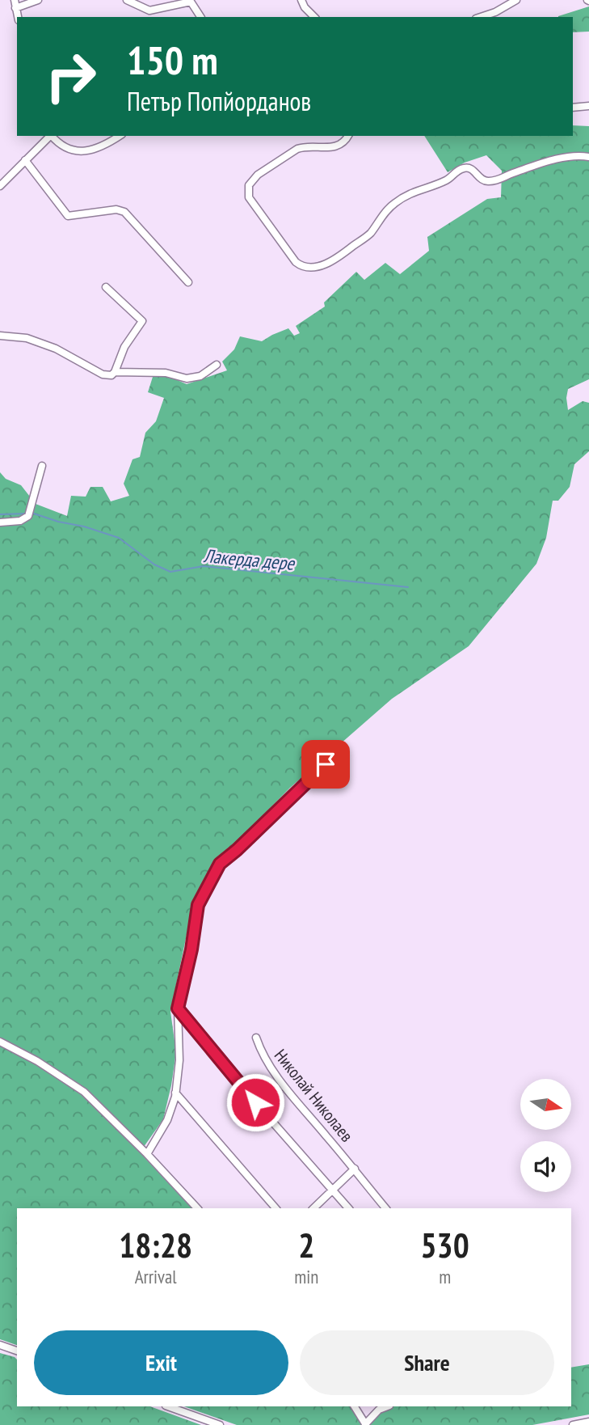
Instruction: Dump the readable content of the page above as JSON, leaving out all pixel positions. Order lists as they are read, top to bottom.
{
  "streets": {
    "street": ["Николай Николаев"]
  },
  "water": ["Лакерда дере"],
  "north": "right",
  "page": {
    "turn": ["150 m", "Петър Попйорданов"],
    "eta": [
      "18:28",
      "Arrival",
      "2",
      "min",
      "530",
      "m"
    ],
    "buttons": ["Exit", "Share"]
  }
}
